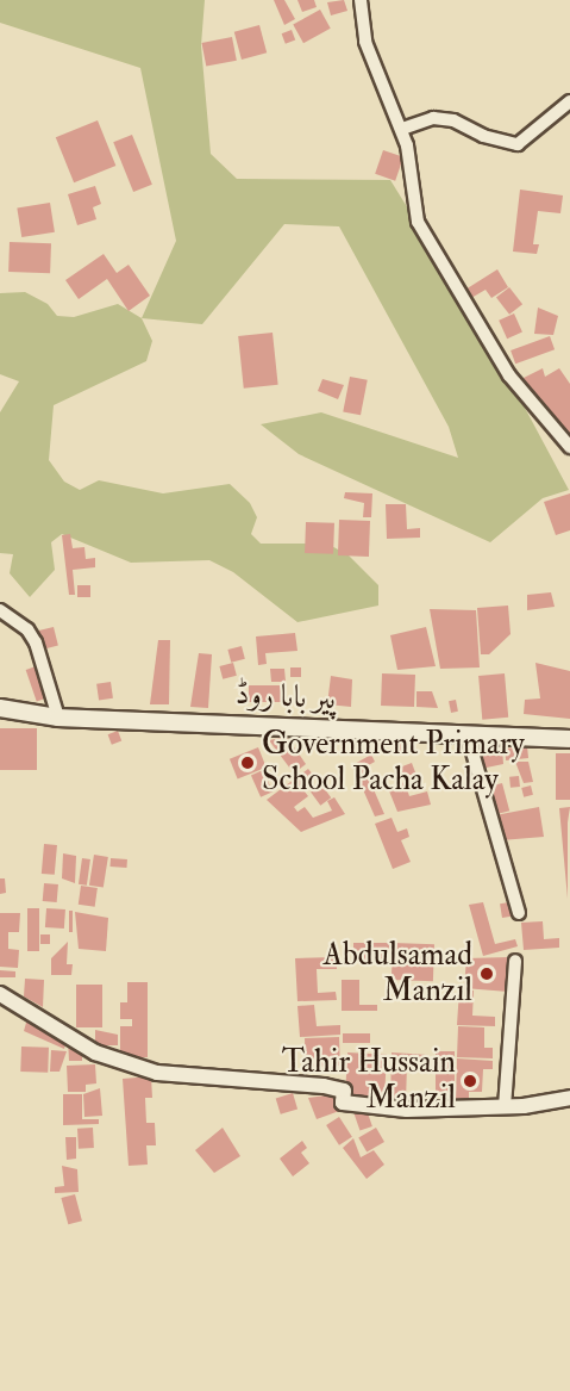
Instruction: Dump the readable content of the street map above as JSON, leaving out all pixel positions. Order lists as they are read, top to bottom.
{
  "streets": {
    "main road": ["پیر بابا روڈ"]
  },
  "places": ["Government Primary School Pacha Kalay", "Abdulsamad Manzil", "Tahir Hussain Manzil"]
}
